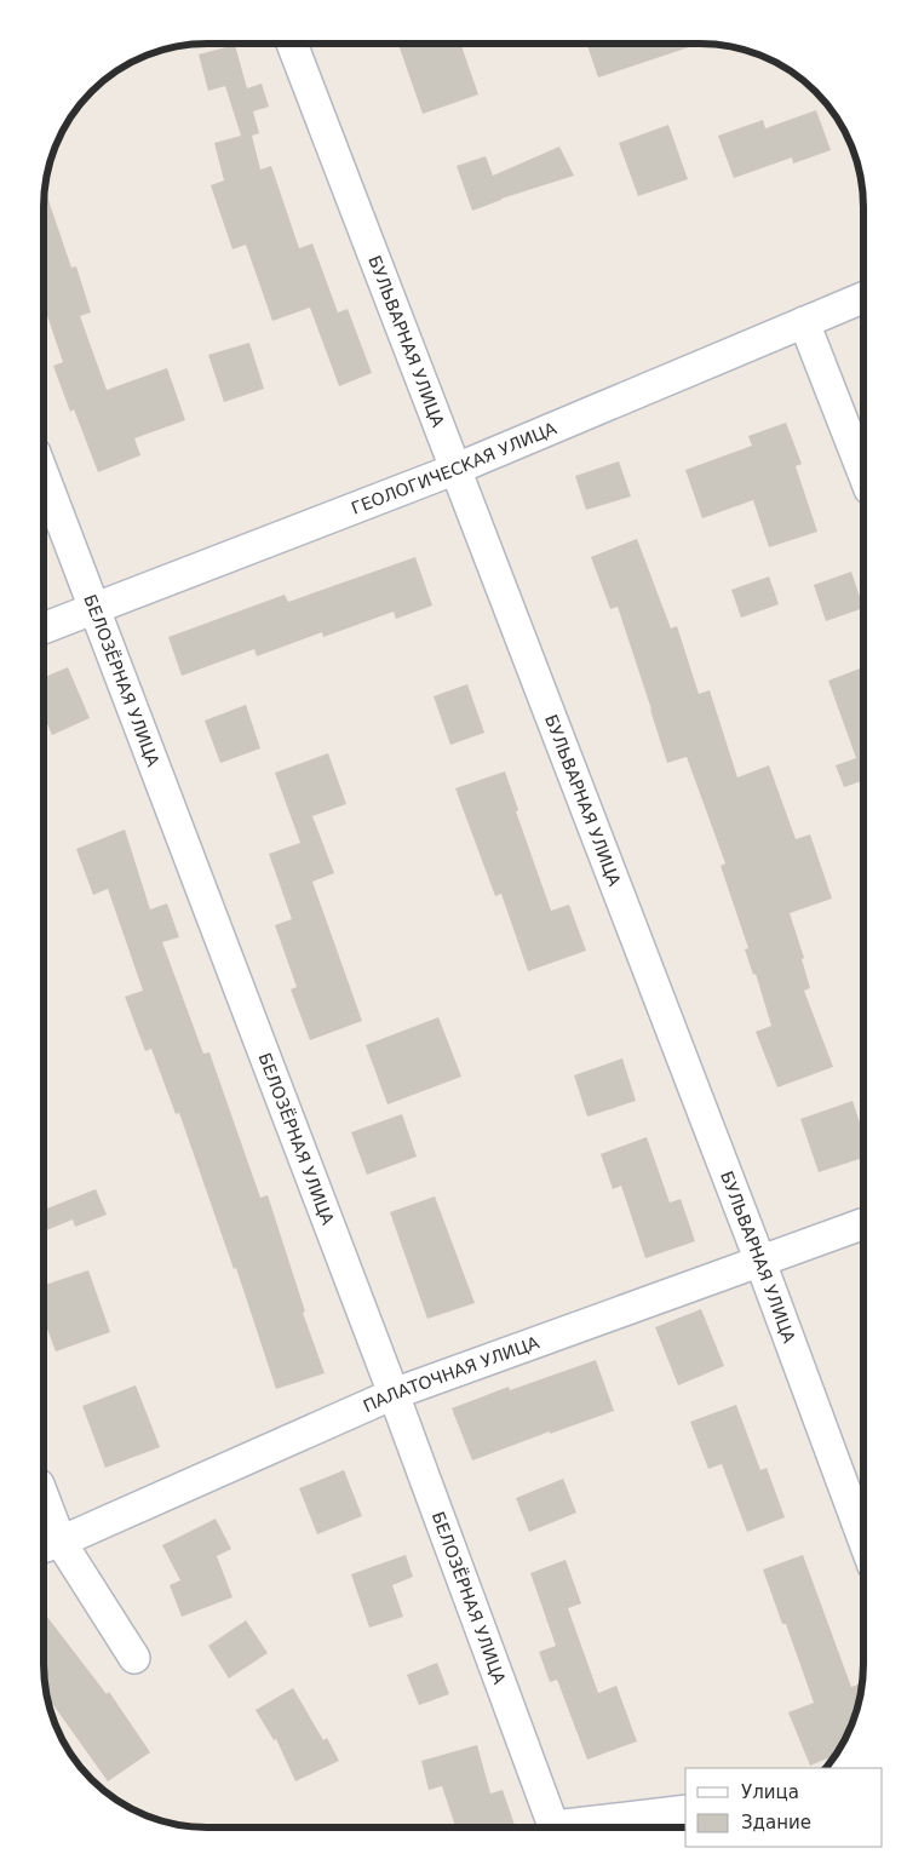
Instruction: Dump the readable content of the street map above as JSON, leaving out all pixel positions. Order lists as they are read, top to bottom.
{
  "streets": {
    "street": [
      "БУЛЬВАРНАЯ УЛИЦА",
      "ГЕОЛОГИЧЕСКАЯ УЛИЦА",
      "БЕЛОЗЁРНАЯ УЛИЦА",
      "ПАЛАТОЧНАЯ УЛИЦА"
    ]
  },
  "crossings": [
    ["БУЛЬВАРНАЯ УЛИЦА", "ГЕОЛОГИЧЕСКАЯ УЛИЦА"],
    ["БУЛЬВАРНАЯ УЛИЦА", "ПАЛАТОЧНАЯ УЛИЦА"],
    ["ГЕОЛОГИЧЕСКАЯ УЛИЦА", "БЕЛОЗЁРНАЯ УЛИЦА"],
    ["БЕЛОЗЁРНАЯ УЛИЦА", "ПАЛАТОЧНАЯ УЛИЦА"]
  ],
  "legend": ["Улица", "Здание"]
}
